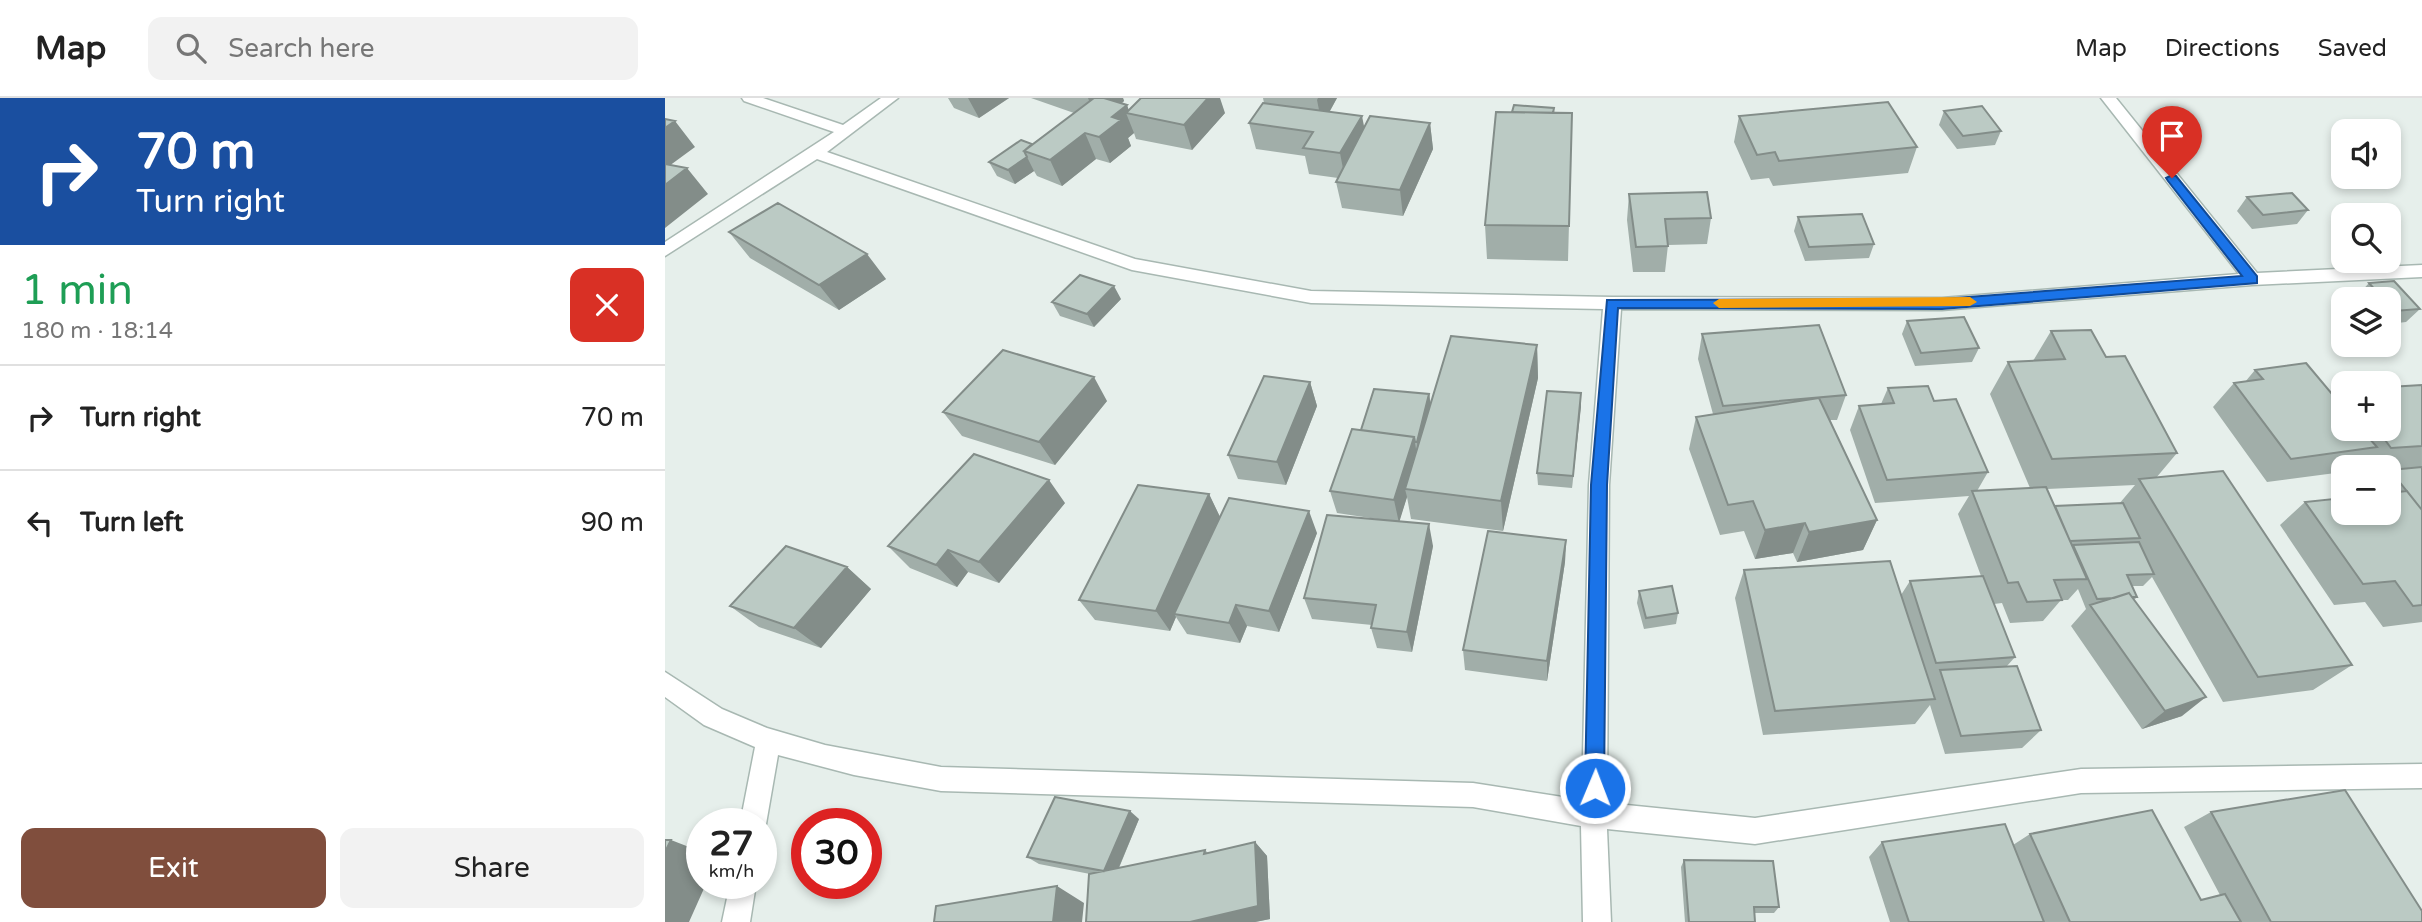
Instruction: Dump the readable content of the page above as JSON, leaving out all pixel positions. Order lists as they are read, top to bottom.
{
  "page": {
    "header": "Map",
    "search": "Search here",
    "nav": ["Map", "Directions", "Saved"],
    "turn": ["70 m", "Turn right"],
    "map_buttons": ["+", "−"],
    "heading": ["1 min", "180 m · 18:14"],
    "list": [
      {
        "name": "Turn right",
        "value": "70 m"
      },
      {
        "name": "Turn left",
        "value": "90 m"
      }
    ],
    "speed": "27 km/h",
    "limit": "30",
    "buttons": ["Exit", "Share"]
  }
}
